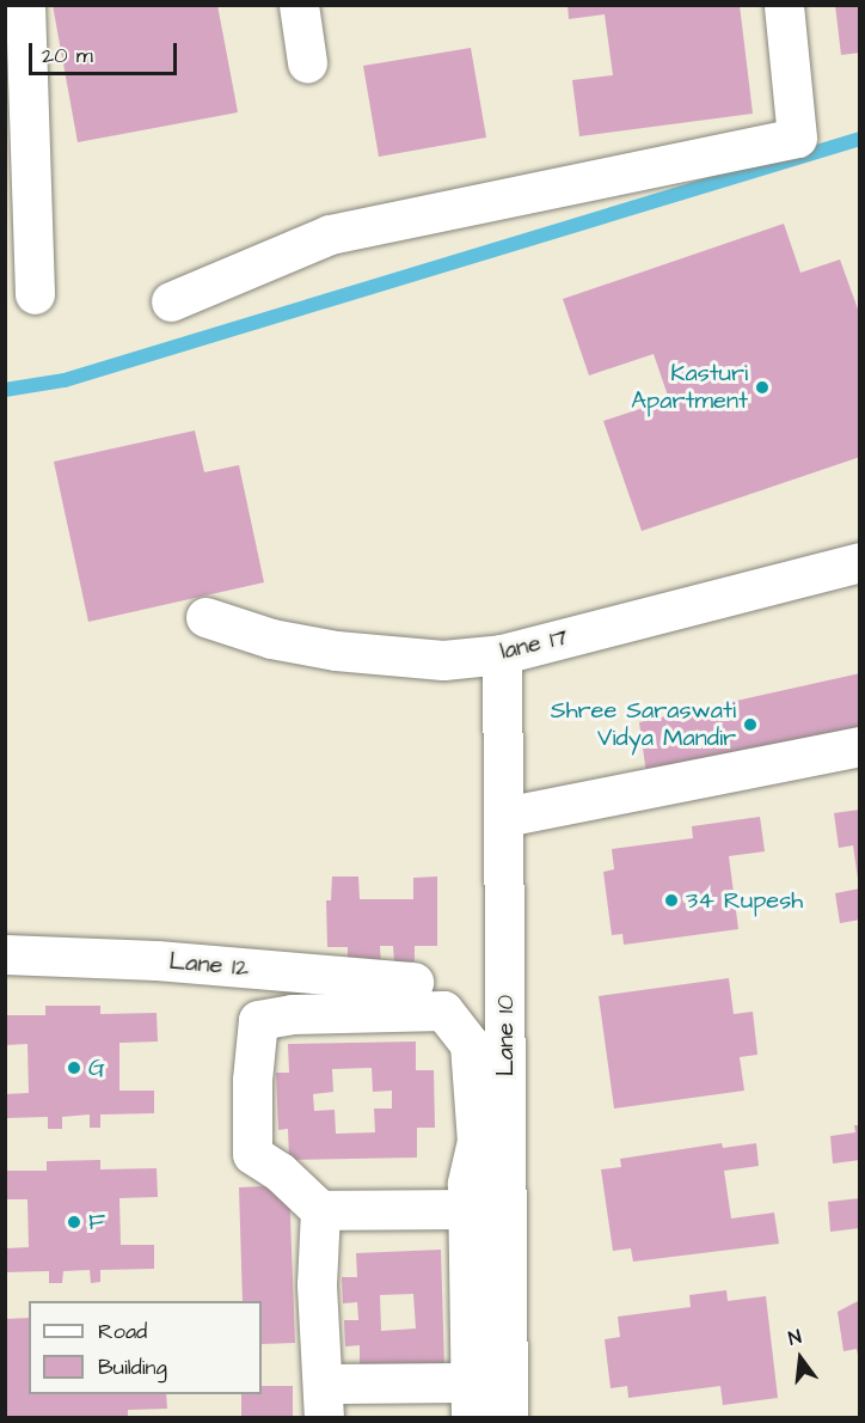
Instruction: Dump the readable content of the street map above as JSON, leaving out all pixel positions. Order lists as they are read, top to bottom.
{
  "streets": {
    "street": ["lane 17", "Lane 12", "Lane 10"]
  },
  "crossings": [
    ["lane 17", "Lane 10"]
  ],
  "places": [
    "Kasturi Apartment",
    "Shree Saraswati Vidya Mandir",
    "34 Rupesh",
    "G",
    "F"
  ],
  "legend": ["Road", "Building"],
  "scale_bar": "20 m",
  "north": "top"
}
